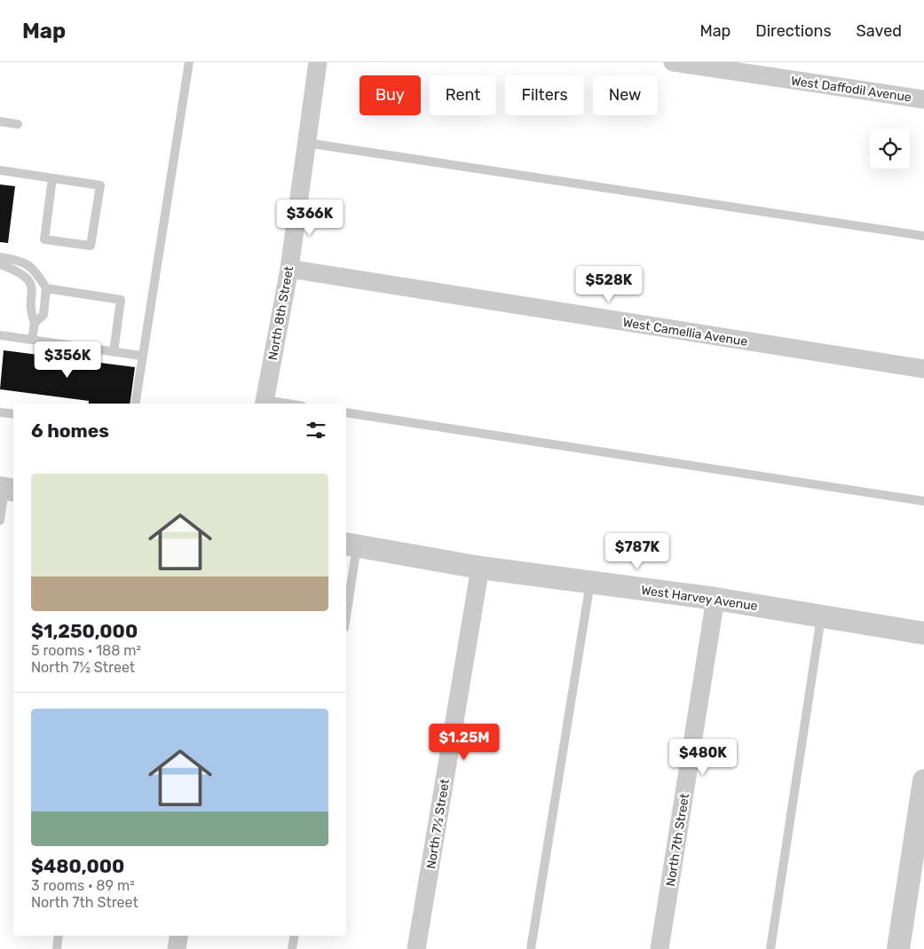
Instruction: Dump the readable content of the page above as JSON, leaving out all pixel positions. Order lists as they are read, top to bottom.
{
  "streets": {
    "street": [
      "West Daffodil Avenue",
      "North 8th Street",
      "West Camellia Avenue",
      "West Harvey Avenue",
      "North 7½ Street",
      "North 7th Street"
    ]
  },
  "crossings": [
    ["North 8th Street", "West Camellia Avenue"],
    ["West Harvey Avenue", "North 7½ Street"],
    ["West Harvey Avenue", "North 7th Street"]
  ],
  "page": {
    "header": "Map",
    "nav": ["Map", "Directions", "Saved"],
    "chip": [
      "Buy",
      "Rent",
      "Filters",
      "New"
    ],
    "price": [
      "$366K",
      "$528K",
      "$356K",
      "$787K",
      "$1.25M",
      "$480K"
    ],
    "heading": "6 homes",
    "list": [
      {
        "name": "$1,250,000",
        "note": "5 rooms · 188 m² · North 7½ Street"
      },
      {
        "name": "$480,000",
        "note": "3 rooms · 89 m² · North 7th Street"
      }
    ]
  }
}
